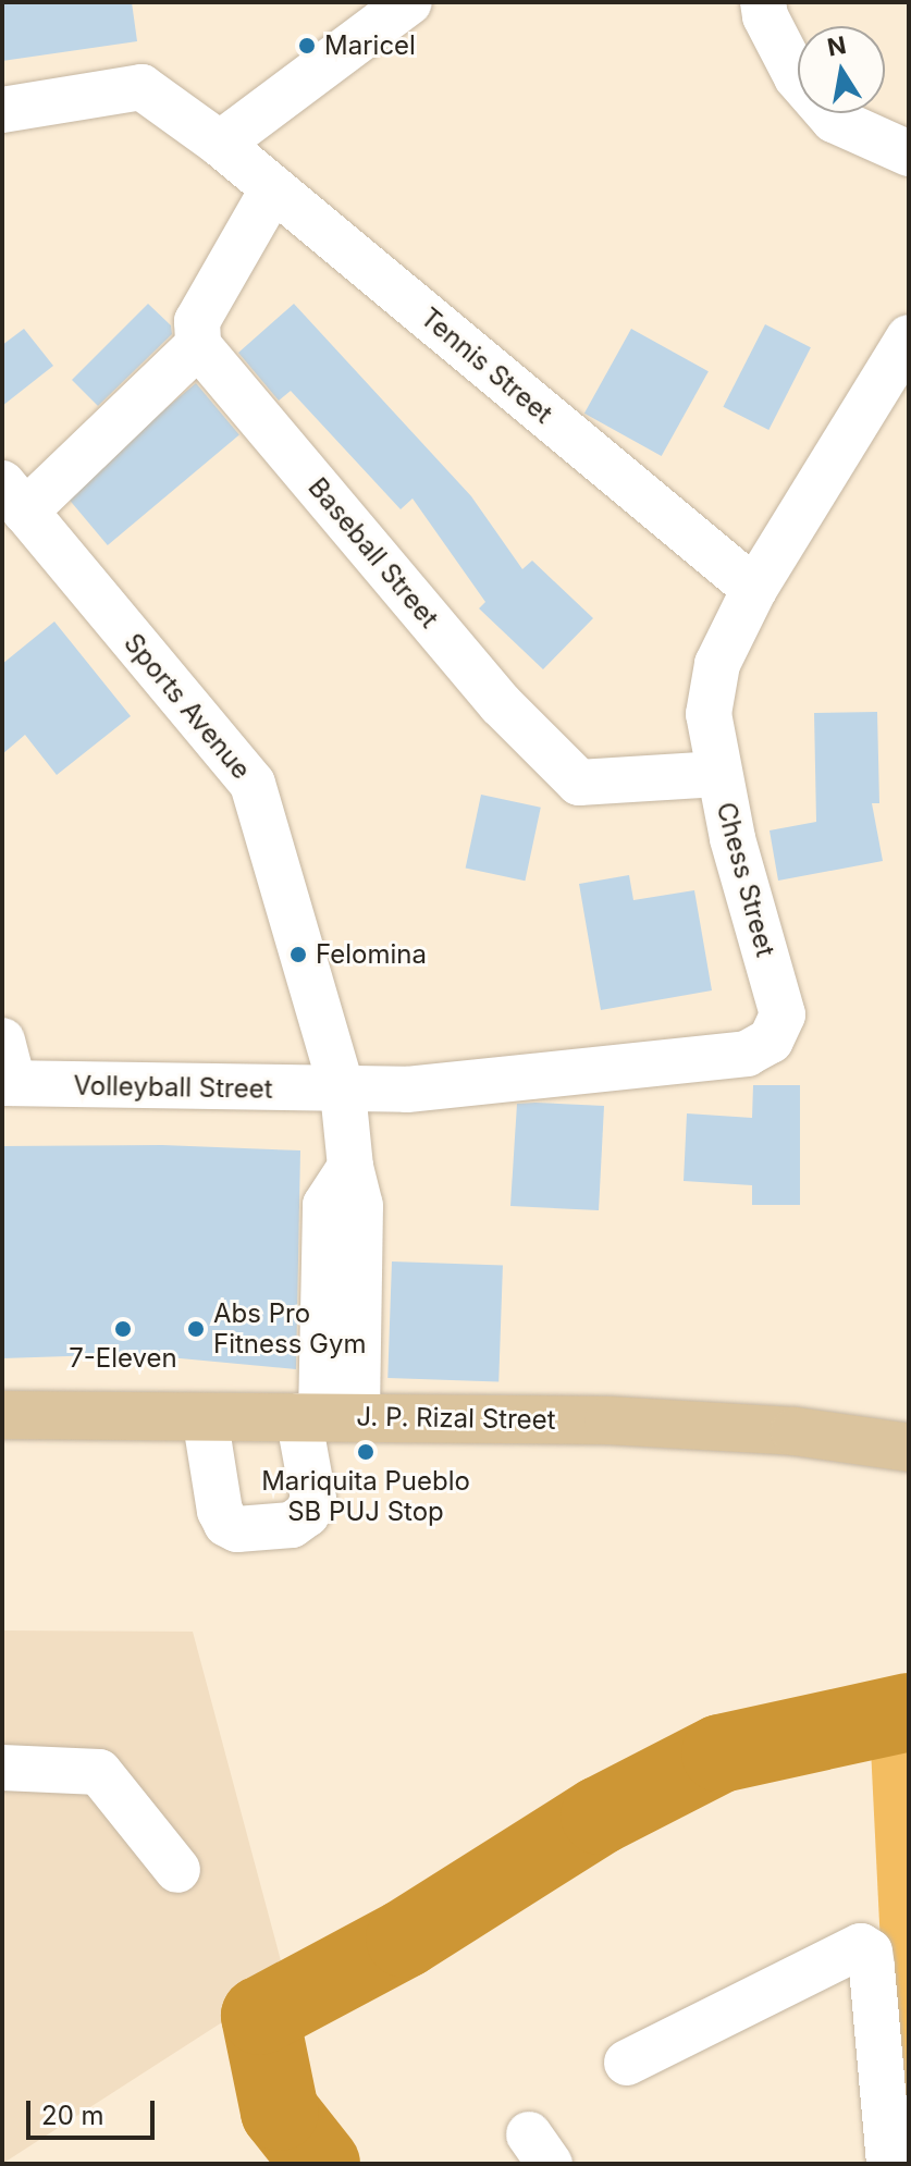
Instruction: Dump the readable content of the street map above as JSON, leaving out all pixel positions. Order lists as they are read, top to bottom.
{
  "streets": {
    "main road": ["J. P. Rizal Street"],
    "street": [
      "Tennis Street",
      "Baseball Street",
      "Sports Avenue",
      "Chess Street",
      "Volleyball Street"
    ]
  },
  "crossings": [
    ["Tennis Street", "Chess Street"],
    ["Baseball Street", "Chess Street"],
    ["Sports Avenue", "Chess Street"],
    ["Sports Avenue", "Volleyball Street"],
    ["Sports Avenue", "J. P. Rizal Street"],
    ["Chess Street", "Volleyball Street"]
  ],
  "places": [
    "Maricel",
    "Felomina",
    "7-Eleven",
    "Abs Pro Fitness Gym",
    "Mariquita Pueblo SB PUJ Stop"
  ],
  "scale_bar": "20 m",
  "north": "top"
}
